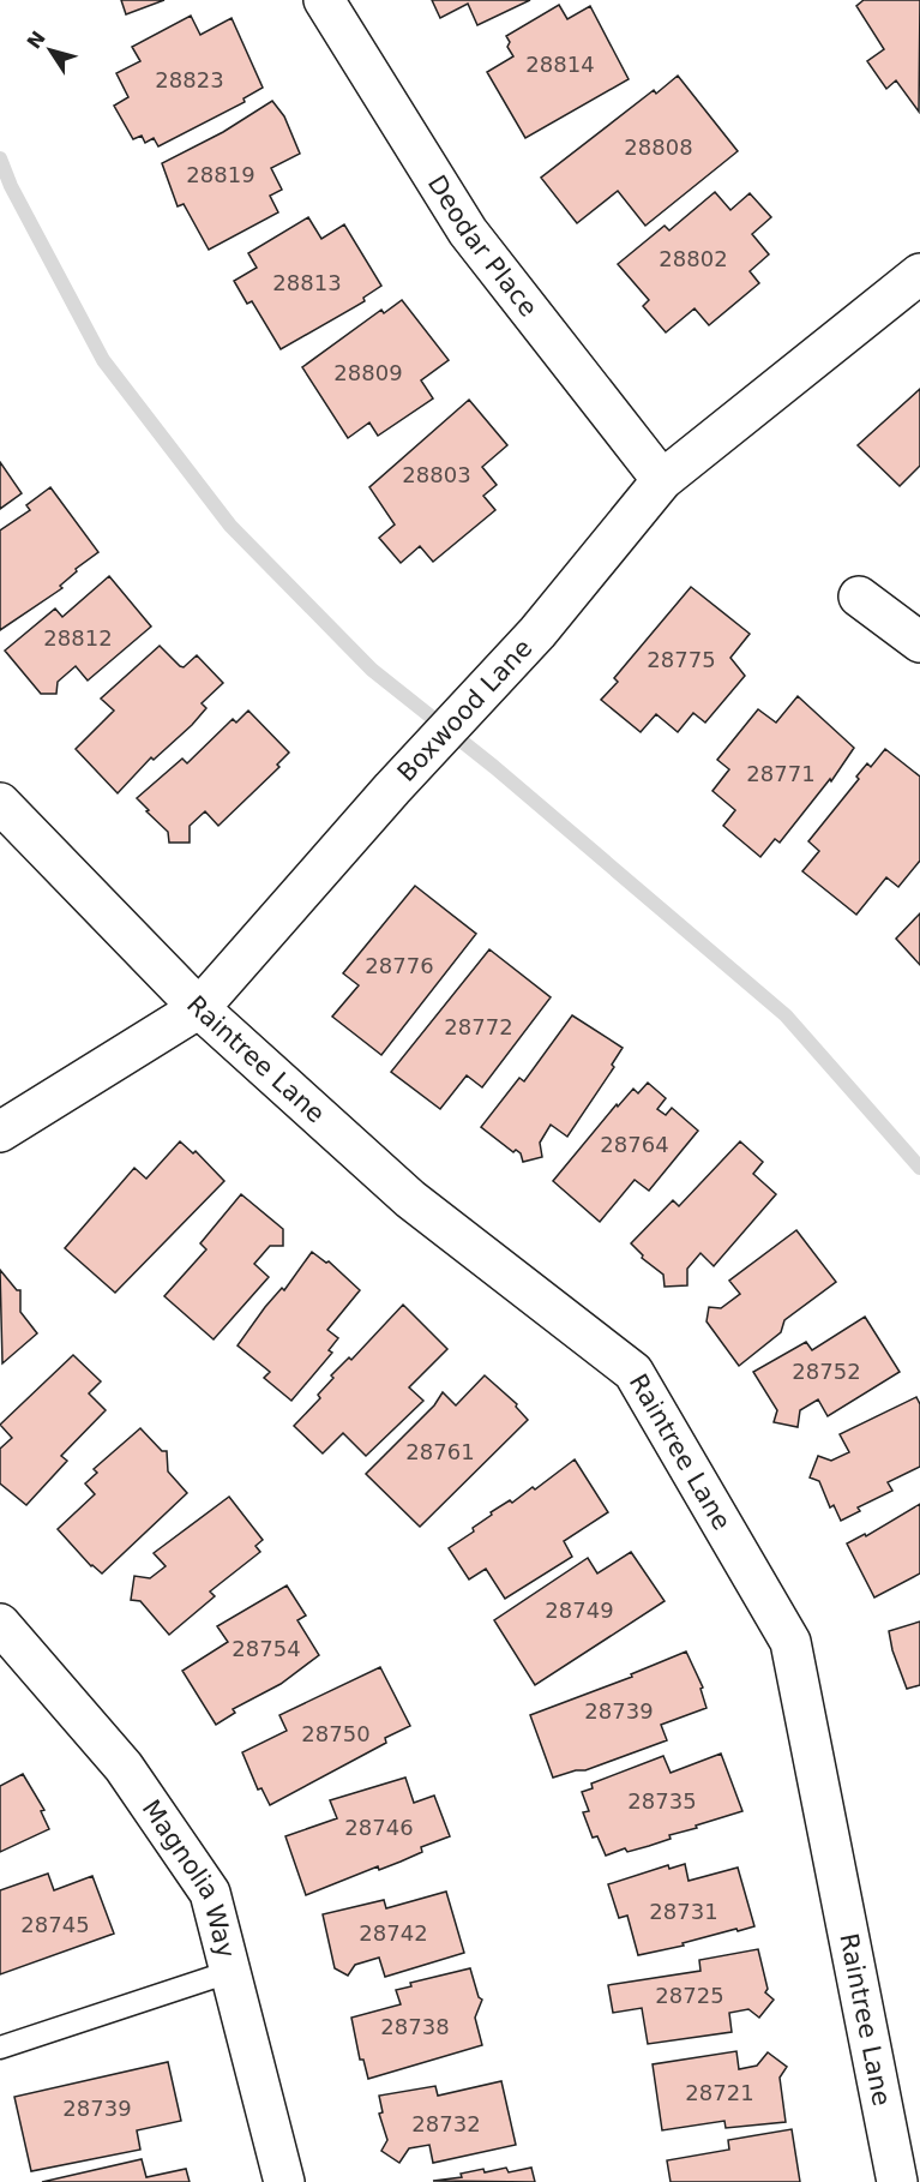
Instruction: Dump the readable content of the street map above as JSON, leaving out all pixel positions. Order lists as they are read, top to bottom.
{
  "streets": {
    "street": [
      "Deodar Place",
      "Boxwood Lane",
      "Raintree Lane",
      "Magnolia Way"
    ]
  },
  "crossings": [
    ["Deodar Place", "Boxwood Lane"],
    ["Boxwood Lane", "Raintree Lane"]
  ],
  "house_numbers": [
    "28814",
    "28823",
    "28808",
    "28819",
    "28802",
    "28813",
    "28809",
    "28803",
    "28812",
    "28775",
    "28771",
    "28776",
    "28772",
    "28764",
    "28752",
    "28761",
    "28749",
    "28754",
    "28739",
    "28750",
    "28735",
    "28746",
    "28731",
    "28745",
    "28742",
    "28725",
    "28738",
    "28721",
    "28739",
    "28732"
  ],
  "north": "top left"
}
